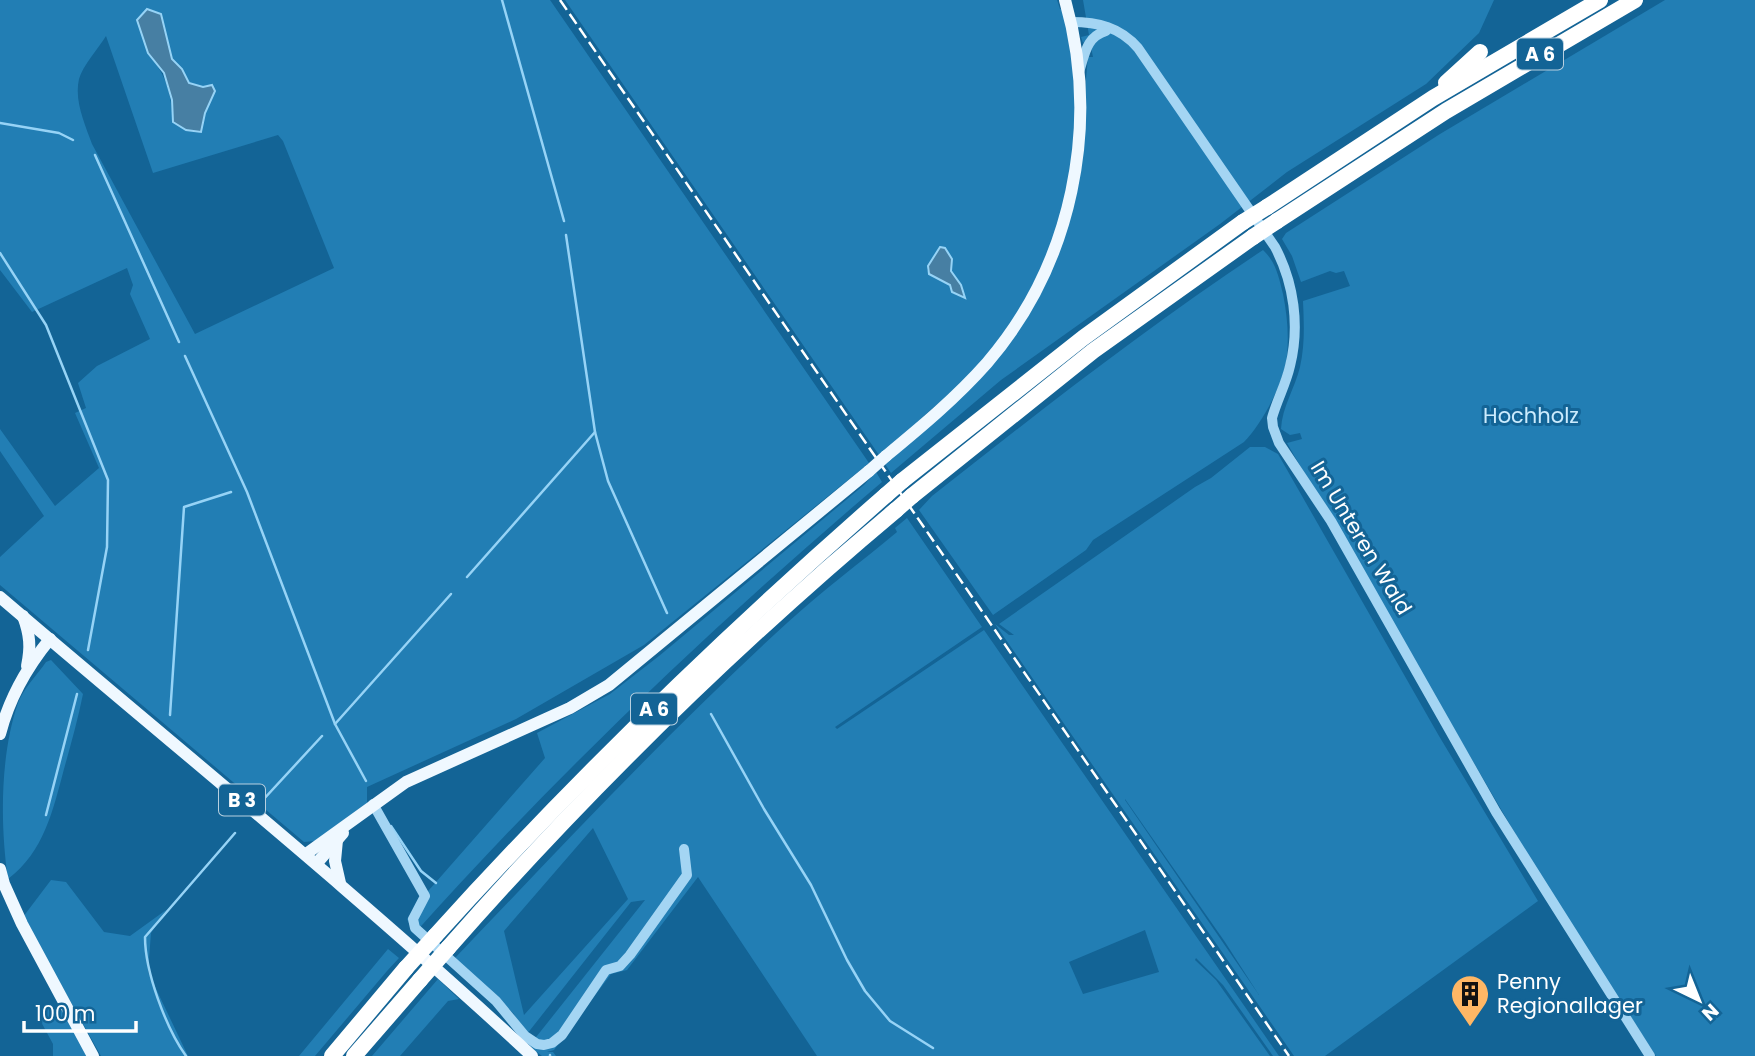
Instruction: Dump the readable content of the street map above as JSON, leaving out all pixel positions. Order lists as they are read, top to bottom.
{
  "streets": {
    "highway": ["A 6"],
    "main road": ["B 3"],
    "street": ["Im Unteren Wald"]
  },
  "parks": ["Hochholz"],
  "places": {
    "building": ["Penny Regionallager"]
  },
  "scale_bar": "100 m",
  "north": "bottom right"
}
